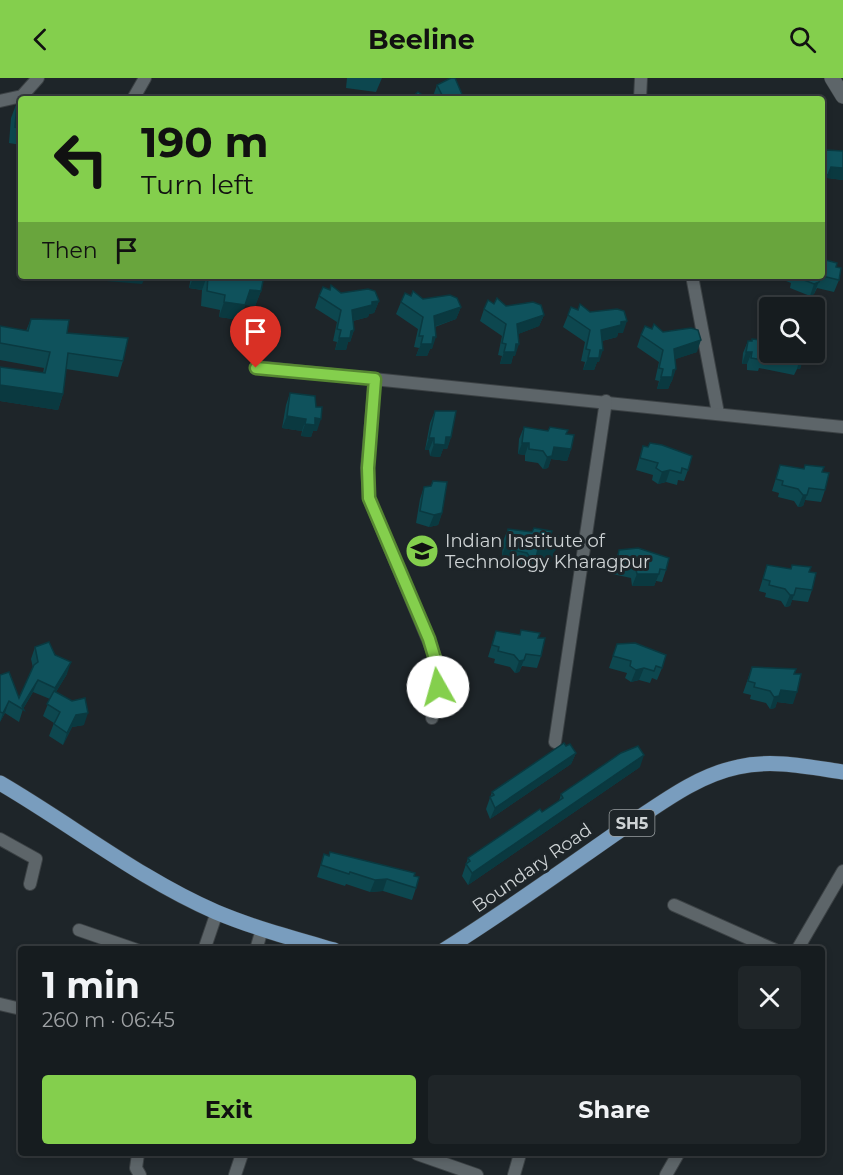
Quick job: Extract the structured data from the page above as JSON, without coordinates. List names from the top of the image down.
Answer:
{
  "streets": {
    "main road": ["SH5", "Boundary Road"]
  },
  "places": {
    "school or university": ["Indian Institute of Technology Kharagpur"]
  },
  "page": {
    "header": "Beeline",
    "turn": ["190 m", "Turn left"],
    "then": "Then",
    "heading": ["1 min", "260 m · 06:45"],
    "buttons": ["Exit", "Share"]
  }
}
